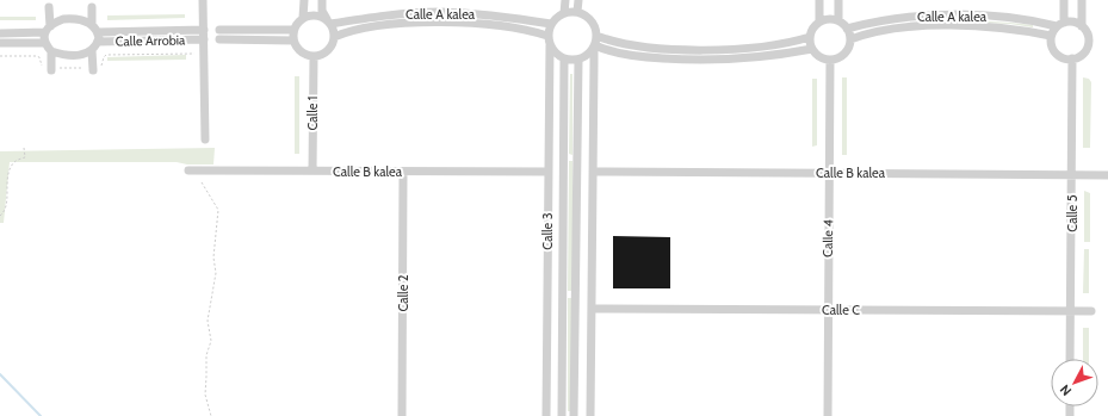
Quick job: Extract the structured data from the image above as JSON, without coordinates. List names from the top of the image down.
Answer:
{
  "streets": {
    "street": [
      "Calle A kalea",
      "Calle Arrobia",
      "Calle 1",
      "Calle B kalea",
      "Calle 5",
      "Calle 3",
      "Calle 4",
      "Calle 2",
      "Calle C"
    ]
  },
  "crossings": [
    ["Calle A kalea", "Calle 1"],
    ["Calle A kalea", "Calle 5"],
    ["Calle A kalea", "Calle 3"],
    ["Calle A kalea", "Calle 4"],
    ["Calle 1", "Calle B kalea"],
    ["Calle B kalea", "Calle 5"],
    ["Calle B kalea", "Calle 3"],
    ["Calle B kalea", "Calle 4"],
    ["Calle B kalea", "Calle 2"],
    ["Calle 5", "Calle C"],
    ["Calle 4", "Calle C"]
  ],
  "north": "bottom left"
}
